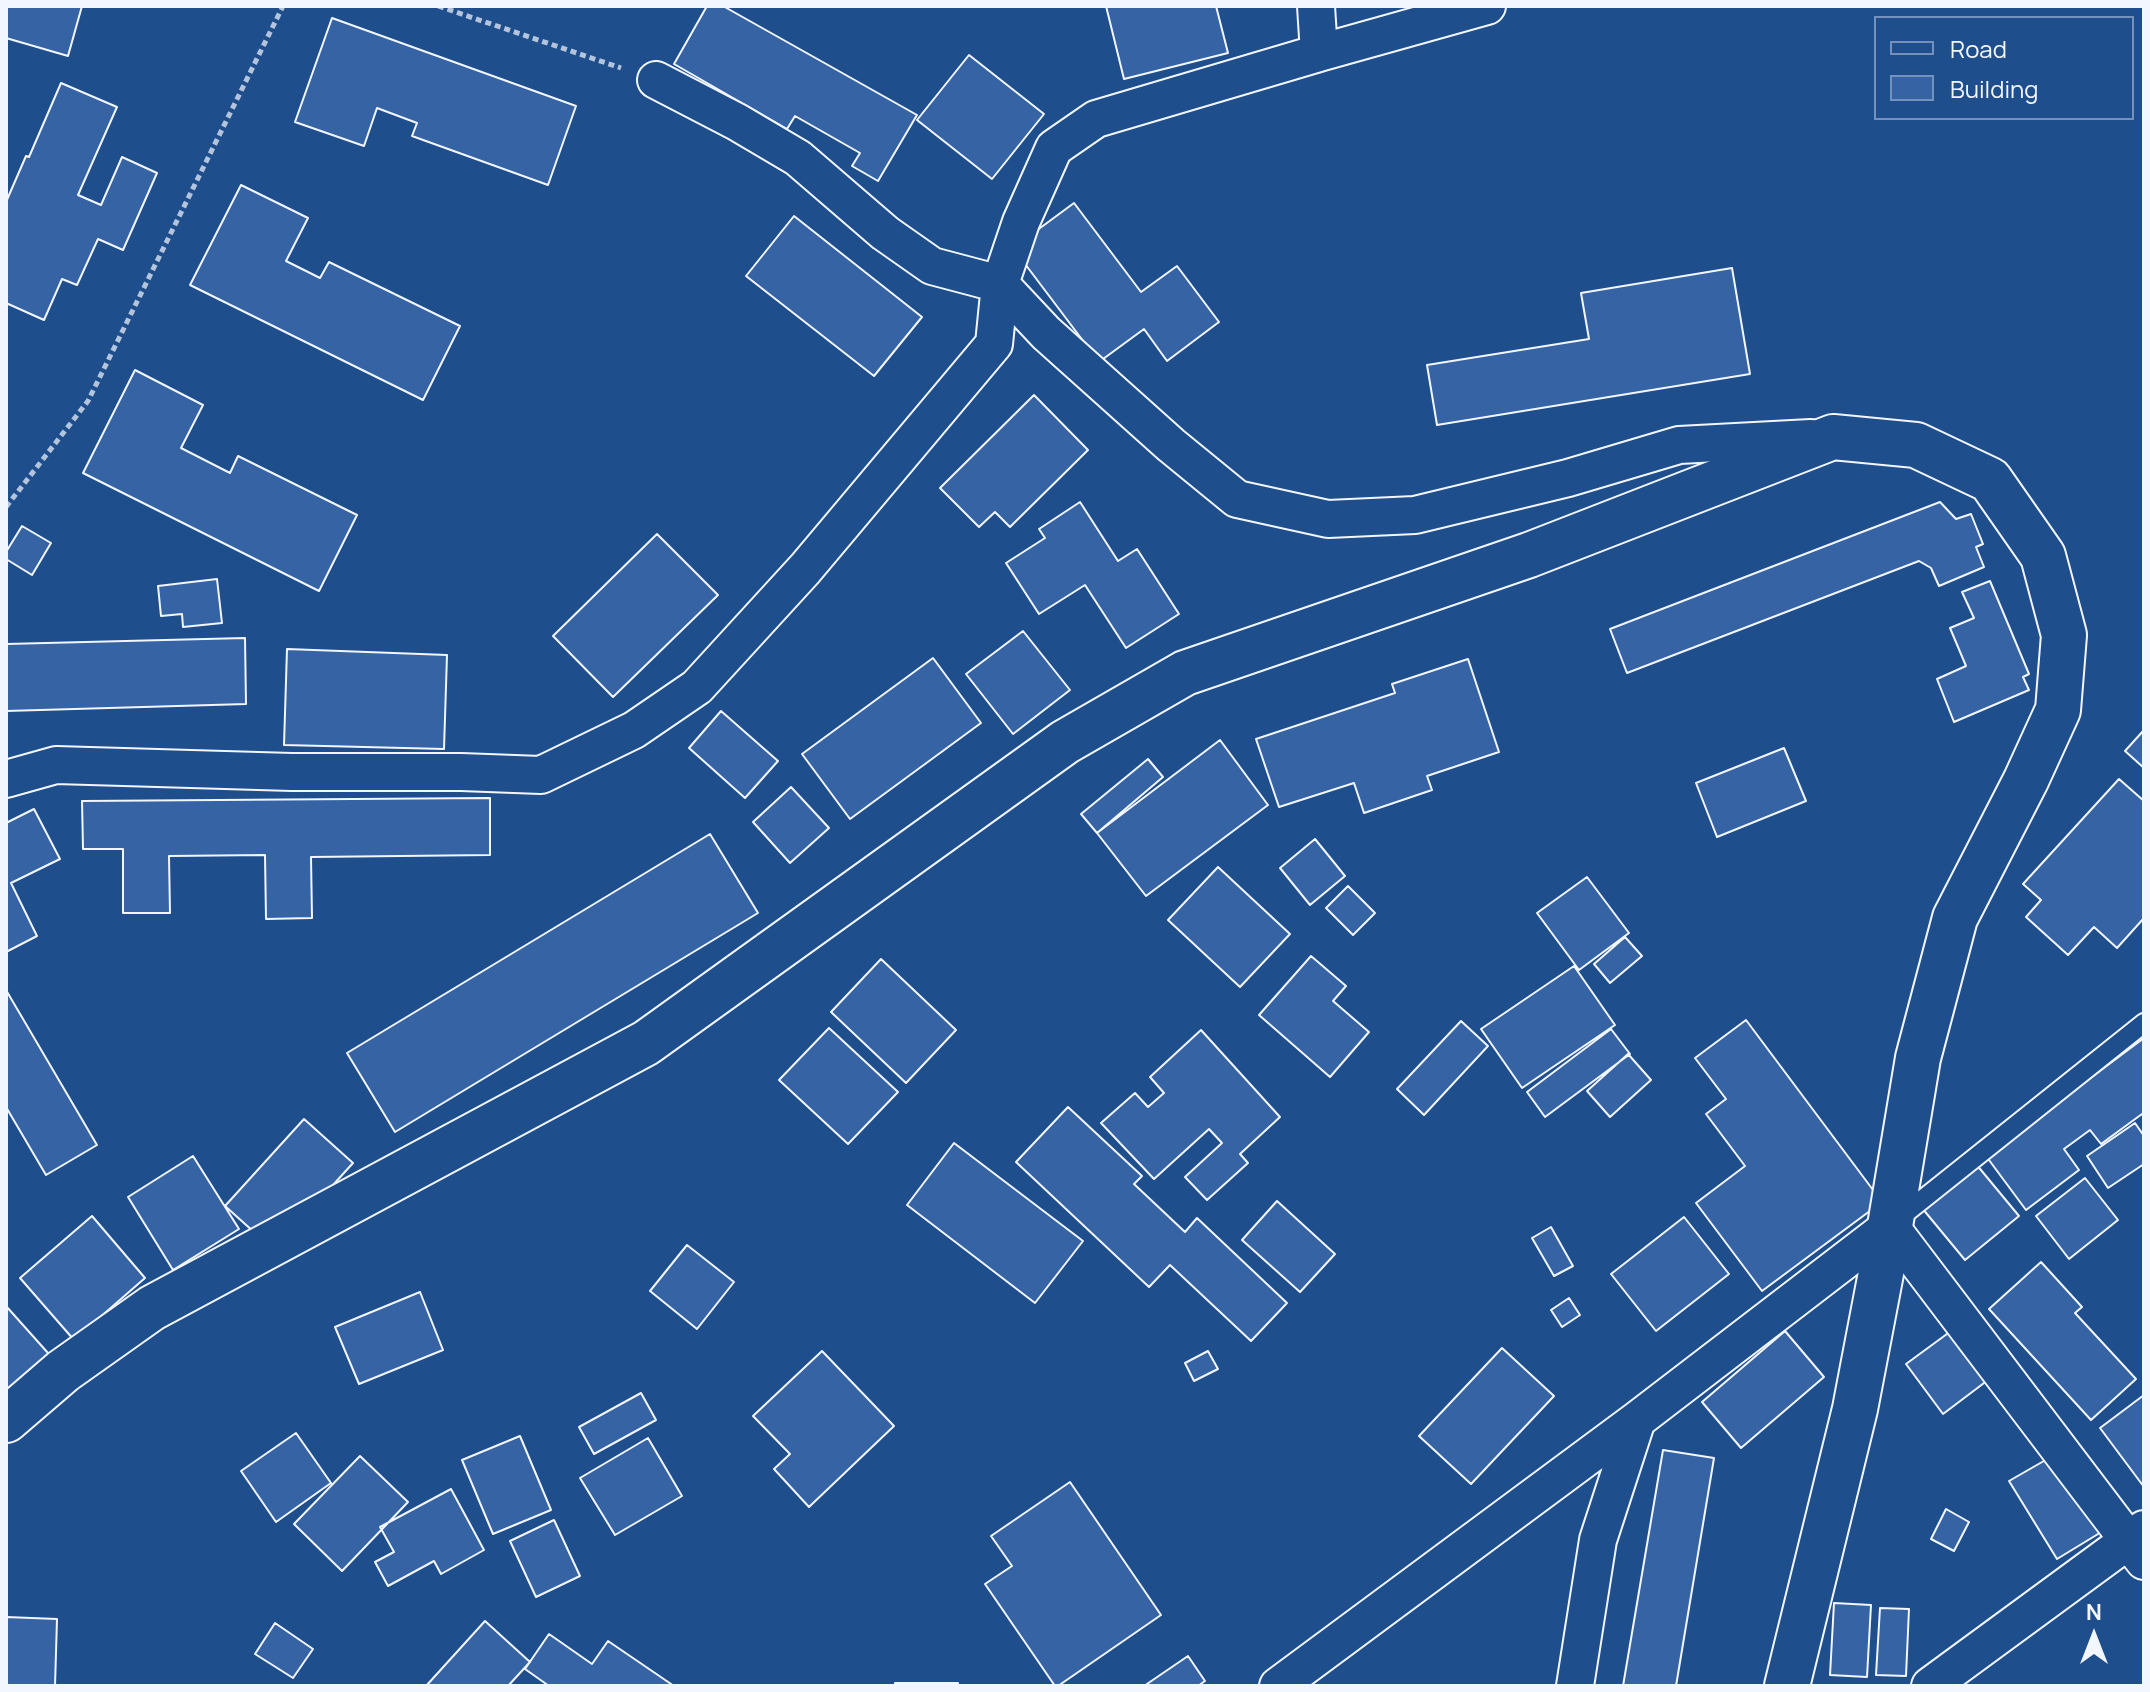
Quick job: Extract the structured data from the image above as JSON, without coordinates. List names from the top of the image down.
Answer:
{
  "legend": ["Road", "Building"],
  "north": "top"
}
